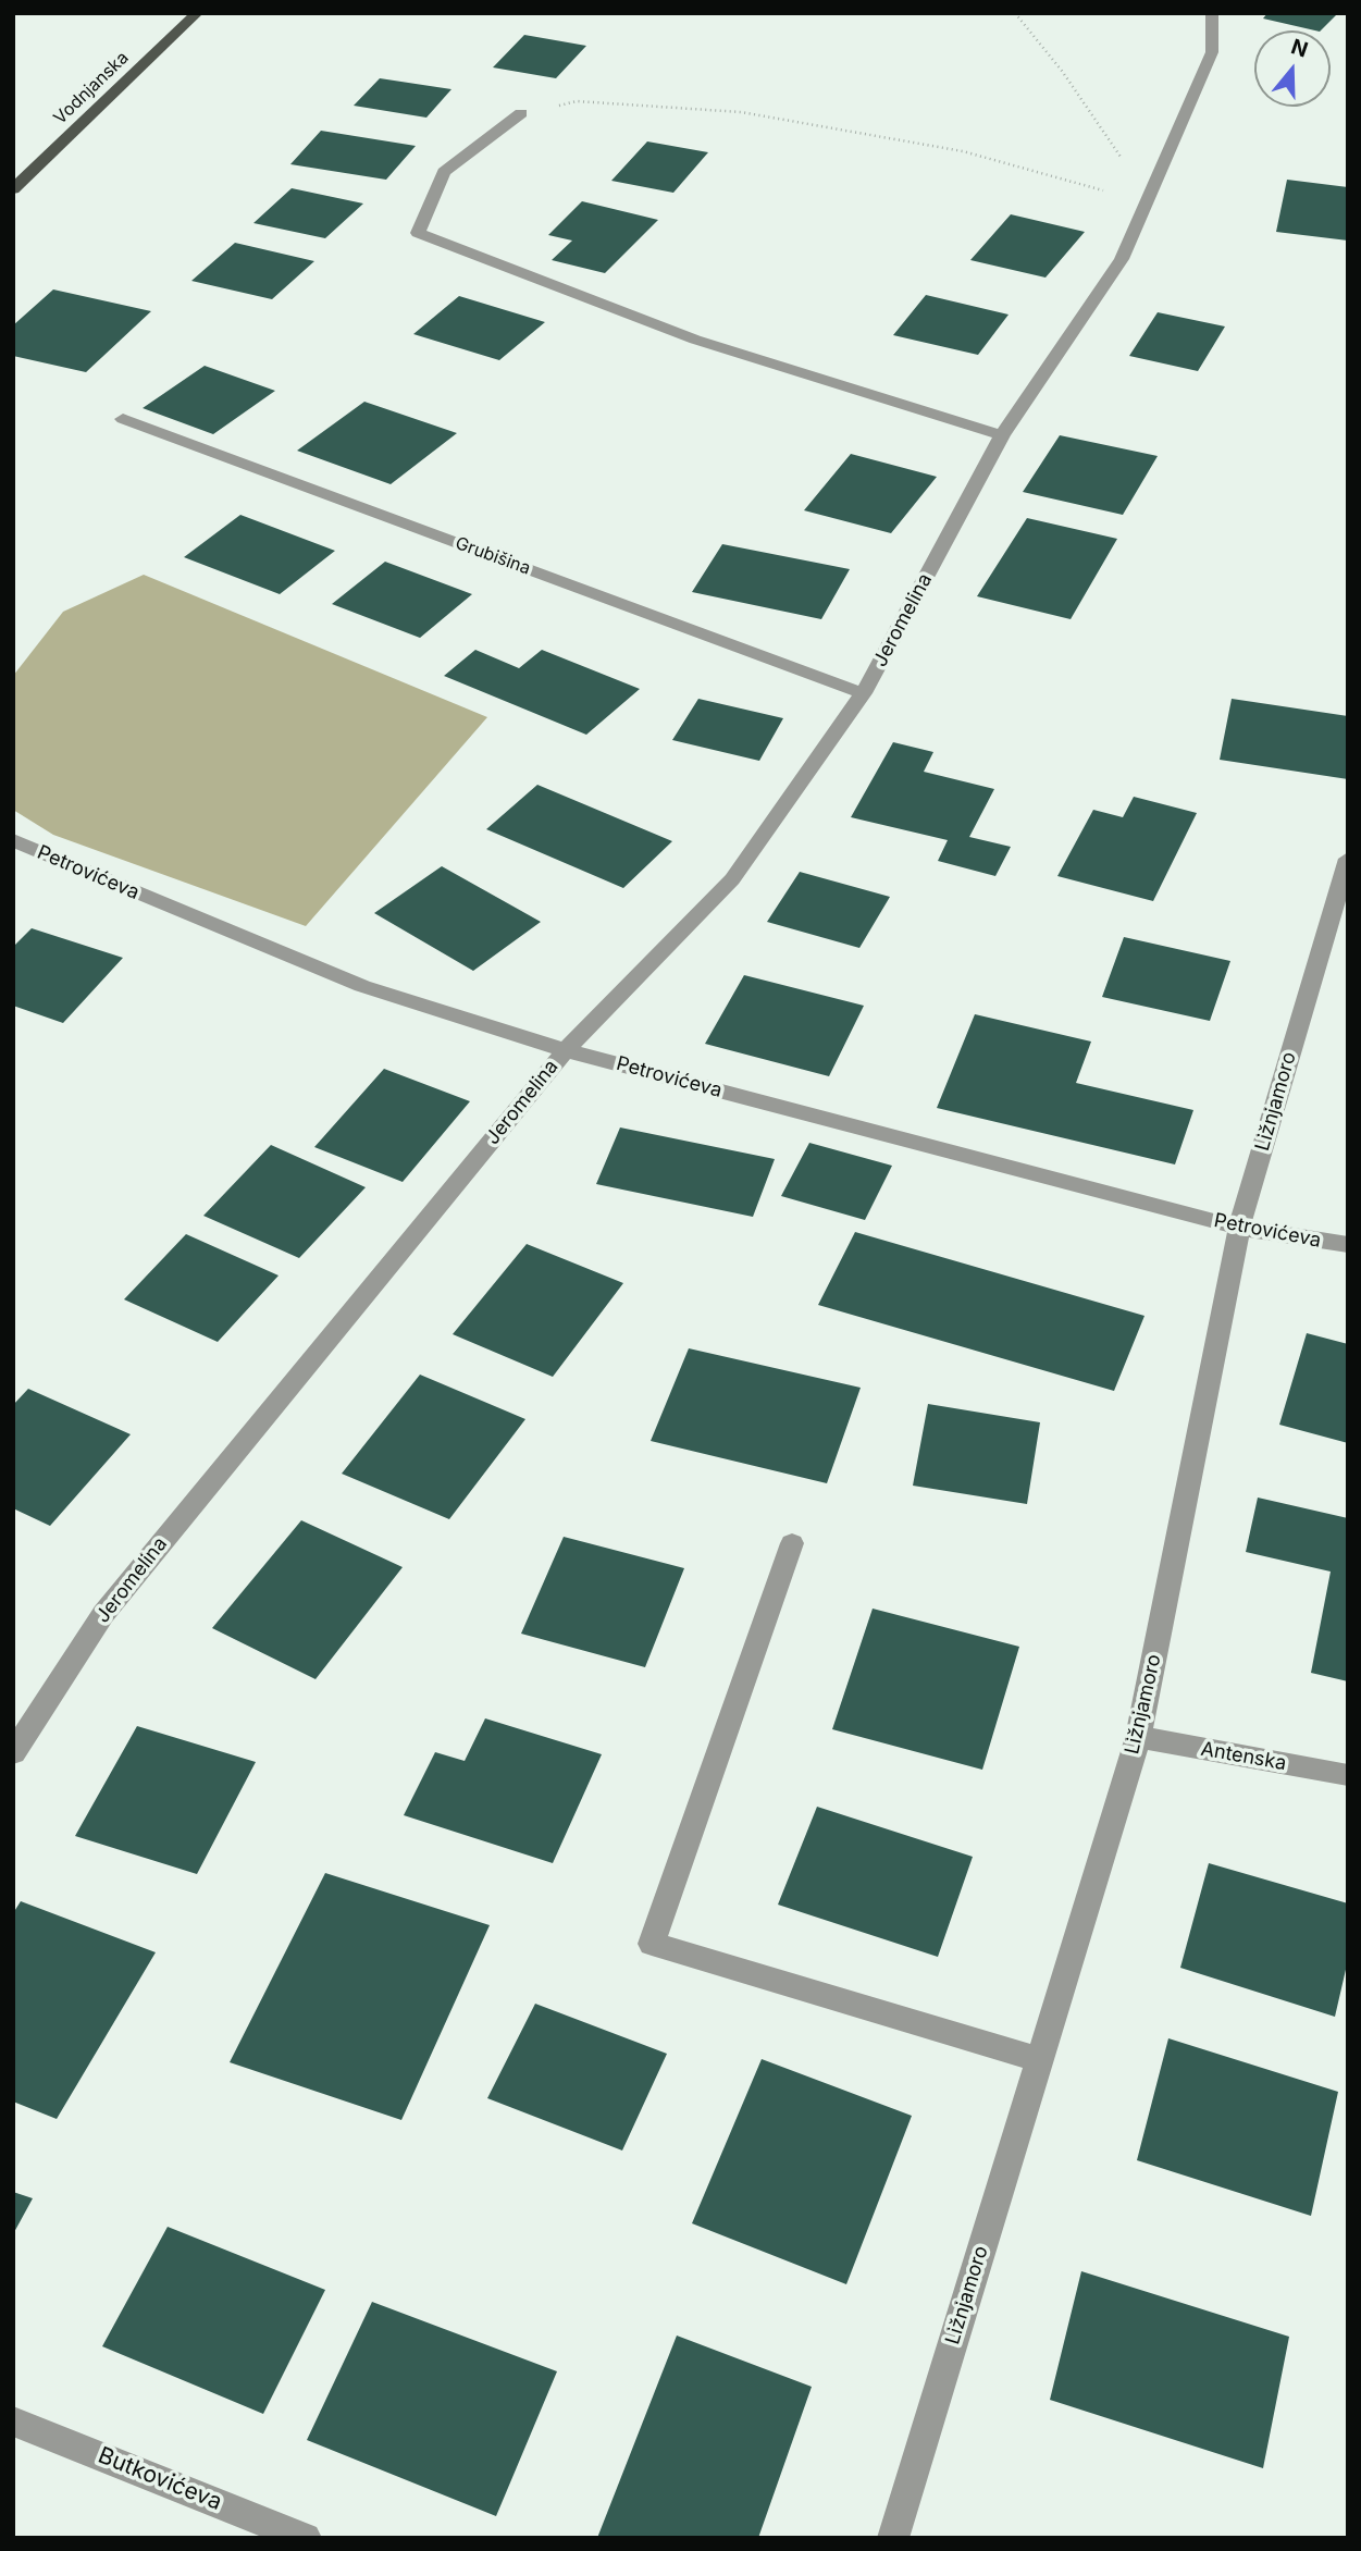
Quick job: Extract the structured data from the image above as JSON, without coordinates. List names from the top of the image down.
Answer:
{
  "streets": {
    "main road": ["Vodnjanska"],
    "street": [
      "Grubišina",
      "Jeromelina",
      "Petrovićeva",
      "Ližnjamoro",
      "Antenska",
      "Butkovićeva"
    ]
  },
  "crossings": [
    ["Grubišina", "Jeromelina"],
    ["Jeromelina", "Petrovićeva"],
    ["Petrovićeva", "Ližnjamoro"],
    ["Ližnjamoro", "Antenska"]
  ],
  "north": "top"
}
